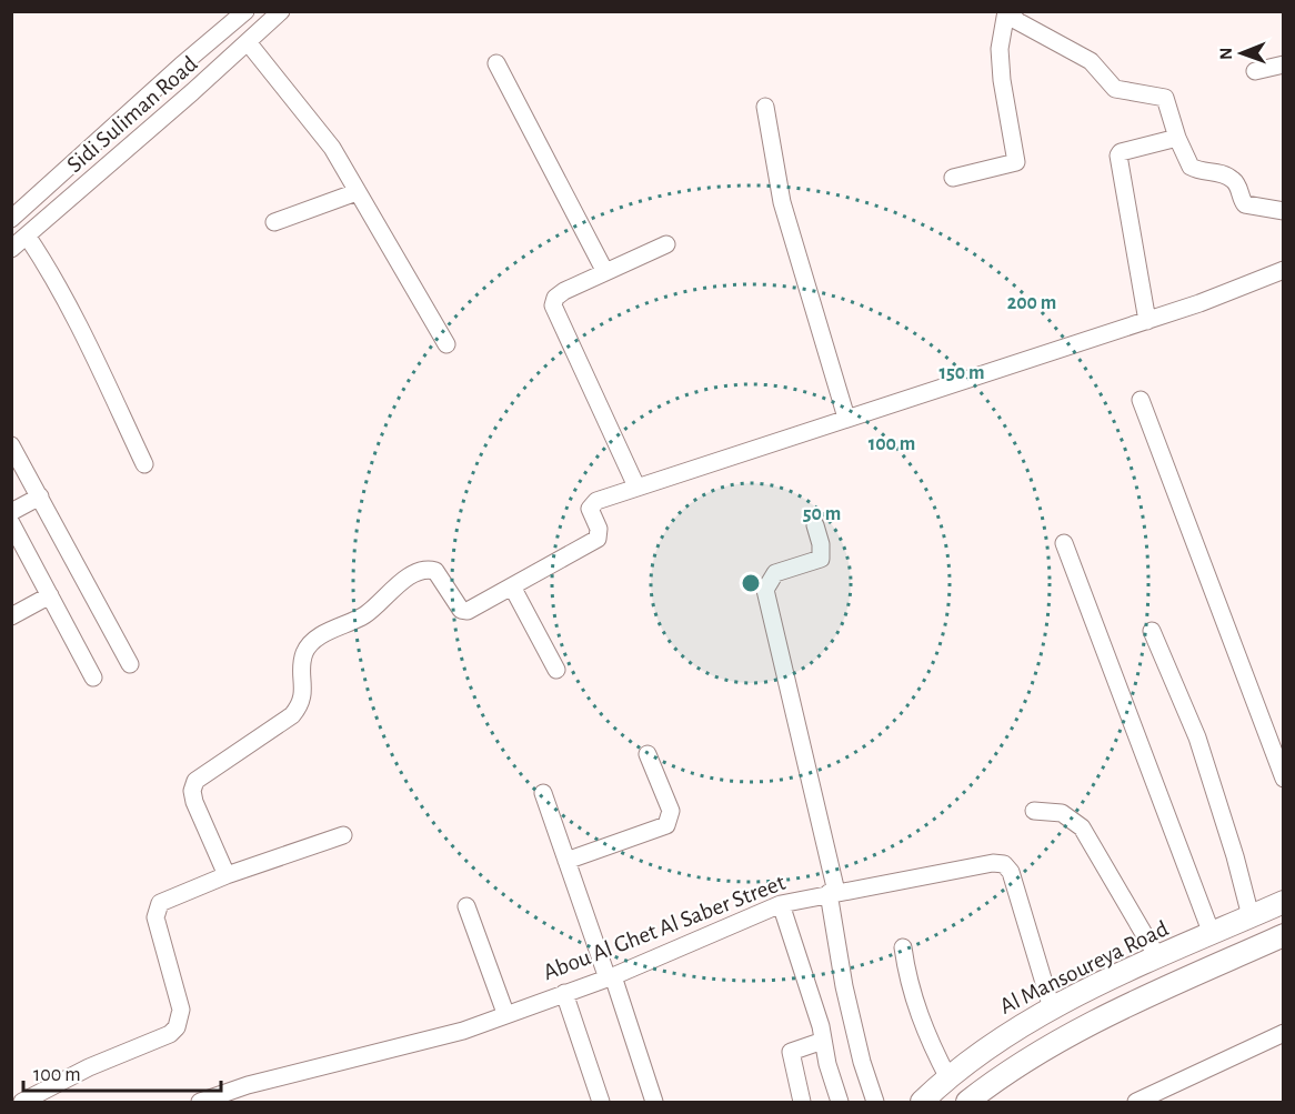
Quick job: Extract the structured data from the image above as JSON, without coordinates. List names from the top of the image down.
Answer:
{
  "streets": {
    "main road": ["Al Mansoureya Road"],
    "street": ["Sidi Suliman Road", "Abou Al Ghet Al Saber Street"]
  },
  "crossings": [
    ["Abou Al Ghet Al Saber Street", "Al Mansoureya Road"]
  ],
  "scale_bar": "100 m",
  "north": "left",
  "rings": [
    "200 m",
    "150 m",
    "100 m",
    "50 m"
  ]
}
